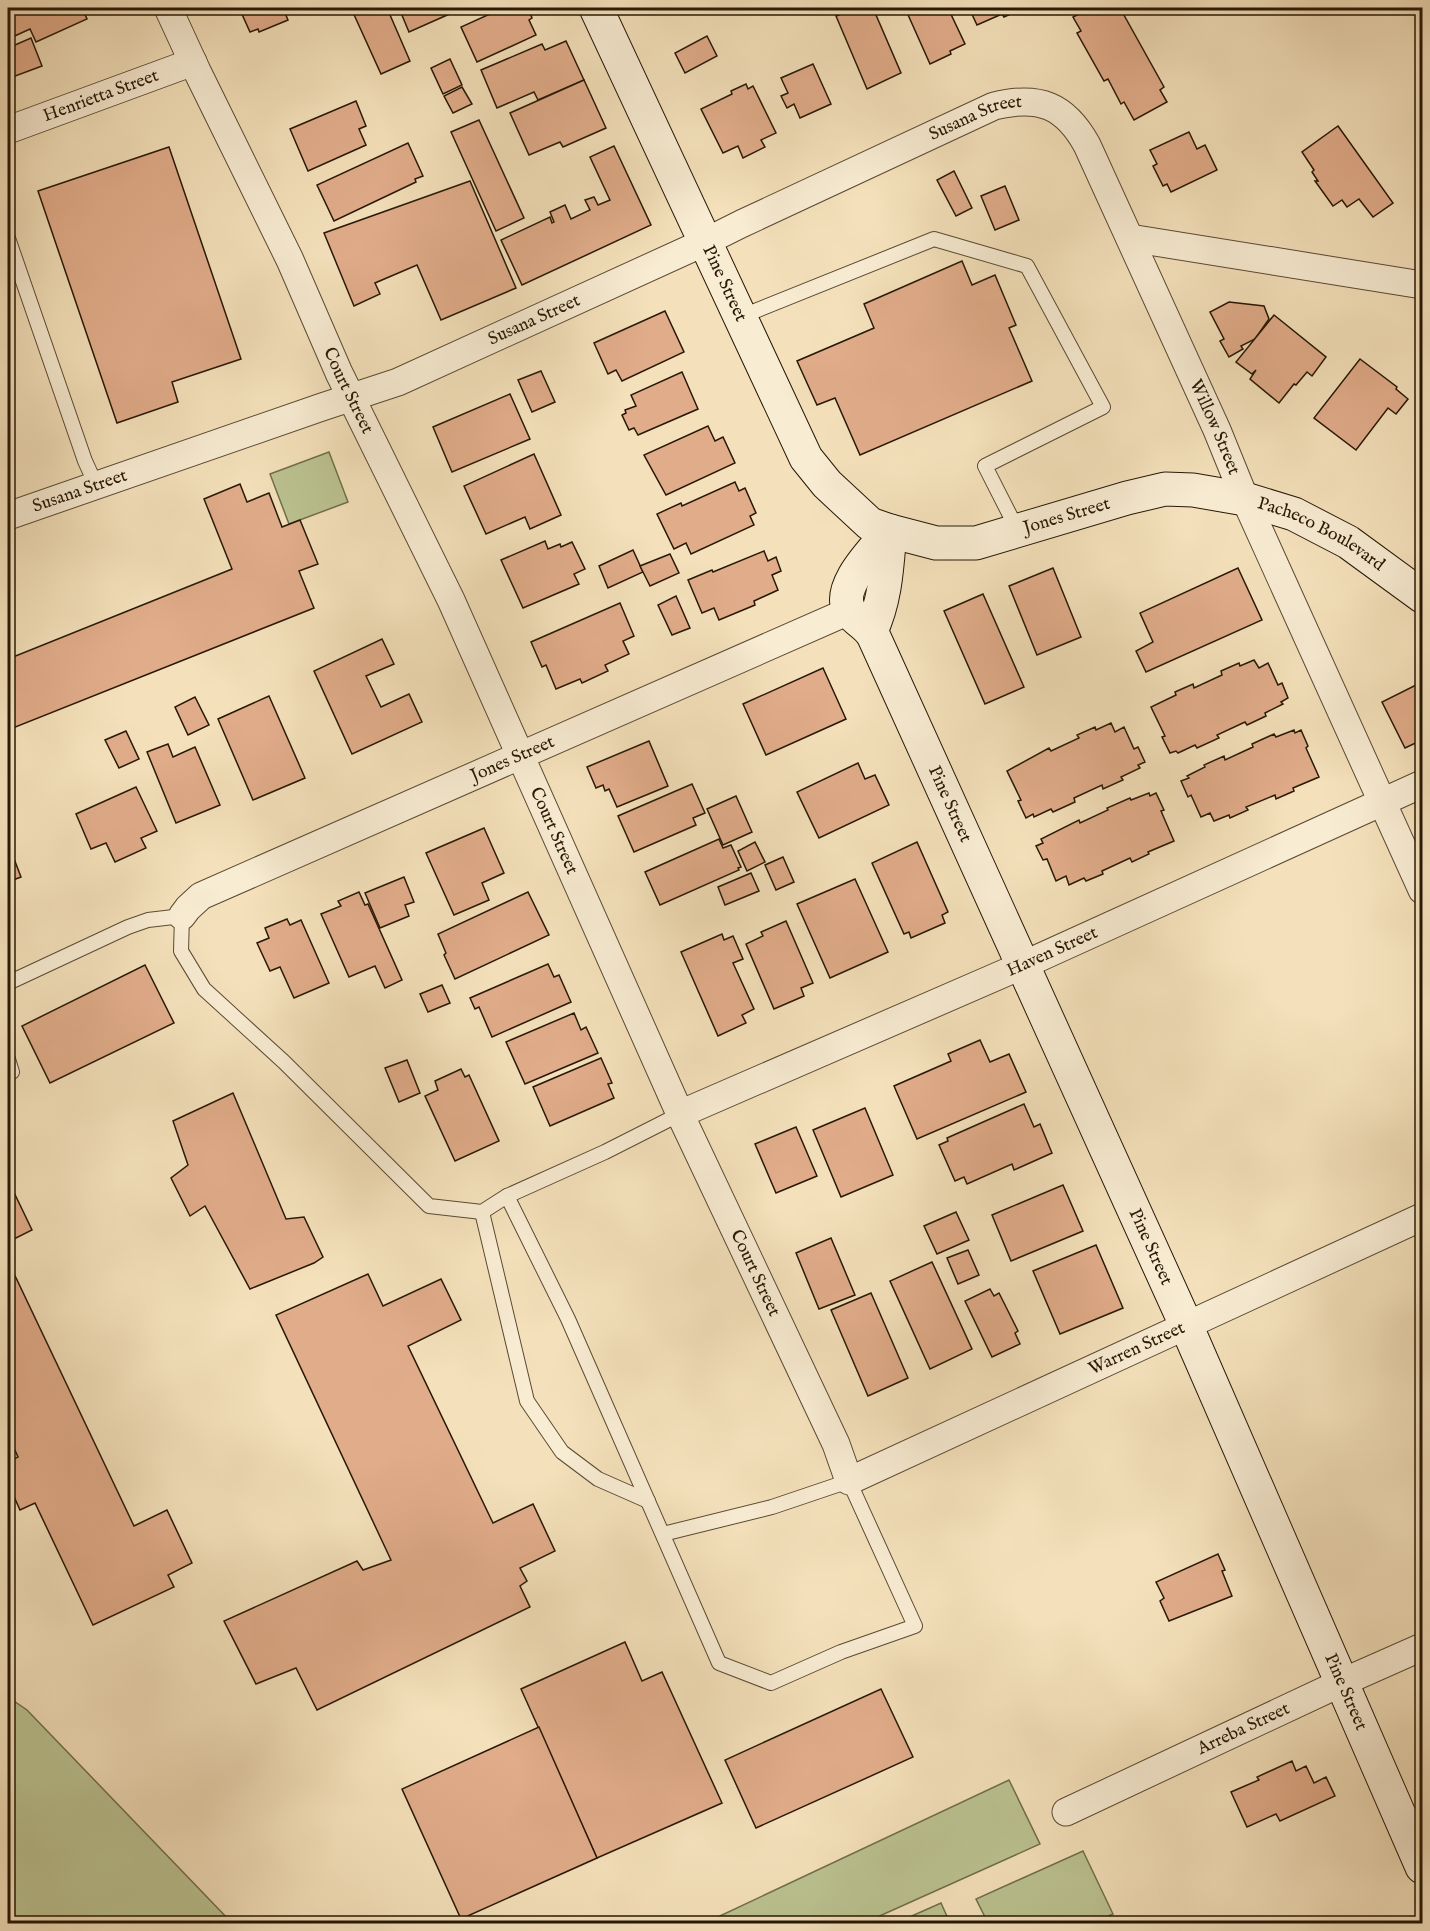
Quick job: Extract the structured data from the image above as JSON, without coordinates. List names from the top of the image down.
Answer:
{
  "streets": {
    "street": [
      "Henrietta Street",
      "Susana Street",
      "Pine Street",
      "Court Street",
      "Willow Street",
      "Jones Street",
      "Pacheco Boulevard",
      "Haven Street",
      "Warren Street",
      "Arreba Street"
    ]
  },
  "crossings": [
    ["Henrietta Street", "Court Street"],
    ["Susana Street", "Pine Street"],
    ["Susana Street", "Court Street"],
    ["Susana Street", "Willow Street"],
    ["Pine Street", "Jones Street"],
    ["Pine Street", "Haven Street"],
    ["Pine Street", "Warren Street"],
    ["Pine Street", "Arreba Street"],
    ["Court Street", "Jones Street"],
    ["Court Street", "Haven Street"],
    ["Court Street", "Warren Street"],
    ["Willow Street", "Jones Street"],
    ["Willow Street", "Pacheco Boulevard"],
    ["Willow Street", "Haven Street"],
    ["Jones Street", "Pacheco Boulevard"]
  ]
}
